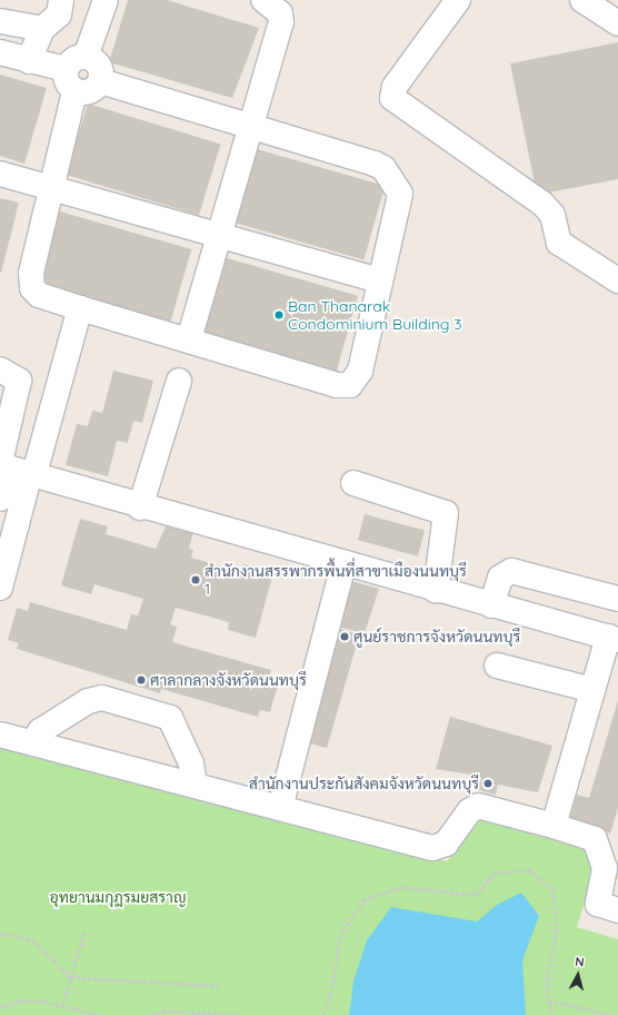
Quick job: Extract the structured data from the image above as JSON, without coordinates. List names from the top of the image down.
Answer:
{
  "parks": ["อุทยานมกุฎรมยสราญ"],
  "places": [
    "Ban Thanarak Condominium Building 3",
    "สำนักงานสรรพากรพื้นที่สาขาเมืองนนทบุรี 1",
    "ศูนย์ราชการจังหวัดนนทบุรี",
    "ศาลากลางจังหวัดนนทบุรี",
    "สำนักงานประกันสังคมจังหวัดนนทบุรี"
  ],
  "north": "top"
}
